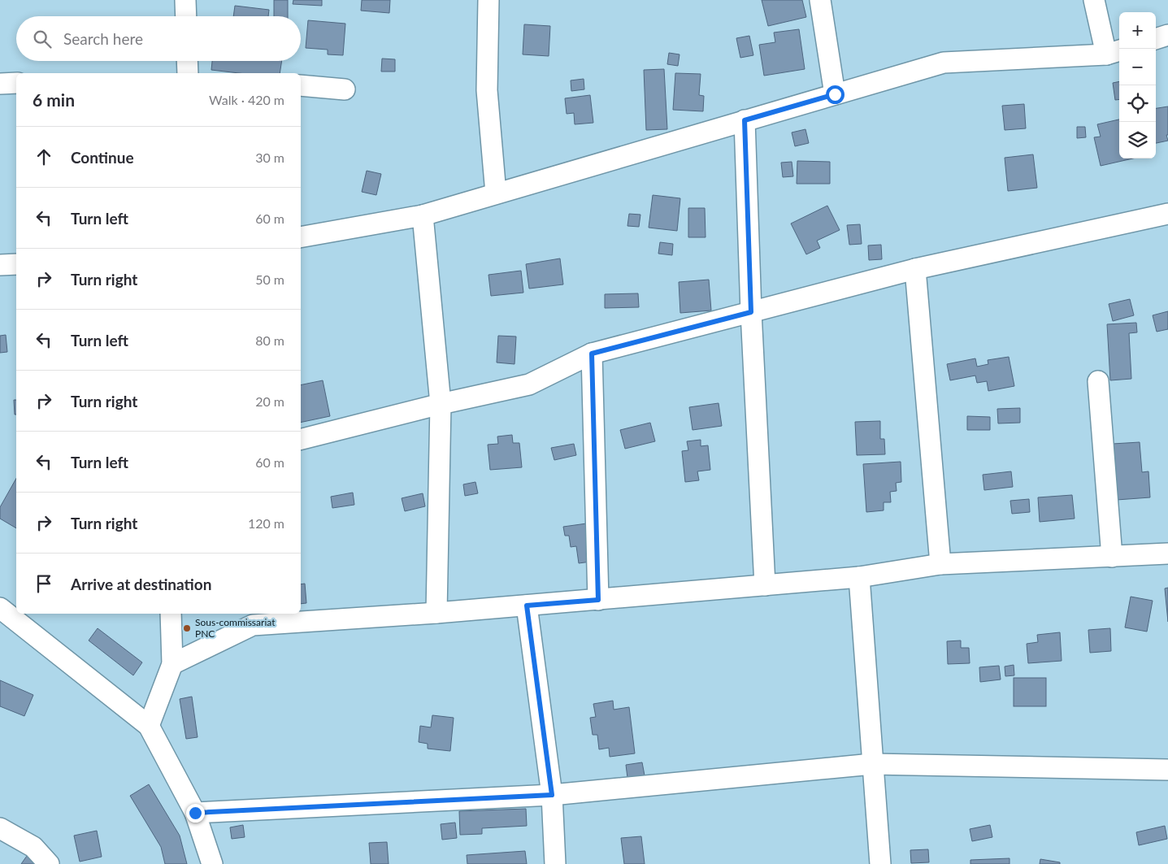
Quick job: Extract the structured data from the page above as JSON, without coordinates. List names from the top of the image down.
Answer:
{
  "places": ["Sous-commissariat PNC"],
  "page": {
    "map_buttons": ["+", "−"],
    "search": "Search here",
    "heading": ["6 min", "Walk · 420 m"],
    "list": [
      ["Continue", "30 m"],
      ["Turn left", "60 m"],
      ["Turn right", "50 m"],
      ["Turn left", "80 m"],
      ["Turn right", "20 m"],
      ["Turn left", "60 m"],
      ["Turn right", "120 m"],
      "Arrive at destination"
    ]
  }
}
